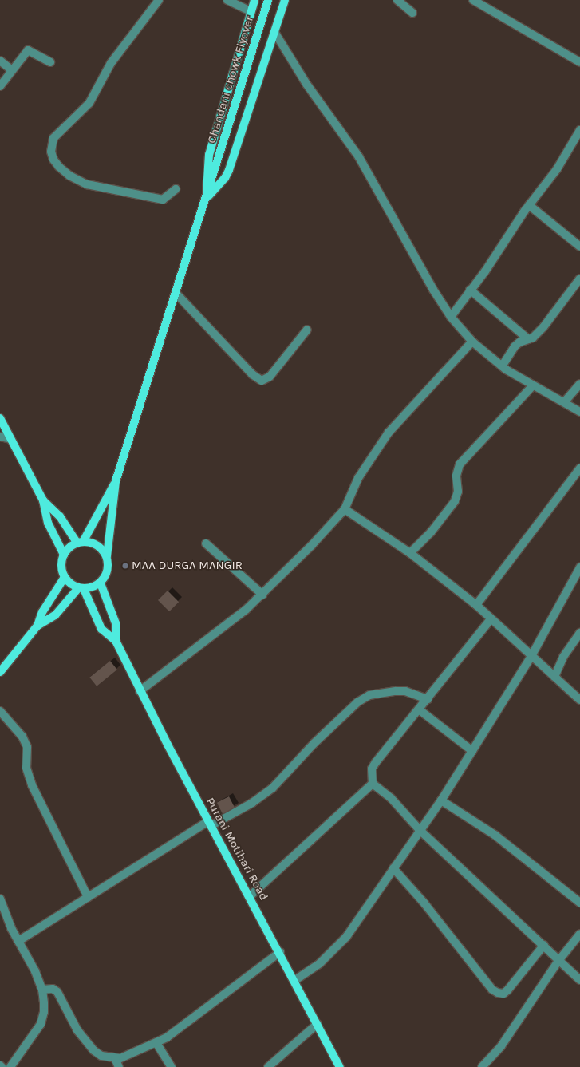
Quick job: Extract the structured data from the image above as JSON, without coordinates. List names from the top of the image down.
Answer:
{
  "streets": {
    "main road": ["Chandani chowk Flyover", "Purani Motihari Road"]
  },
  "places": ["MAA DURGA MANGIR"]
}
